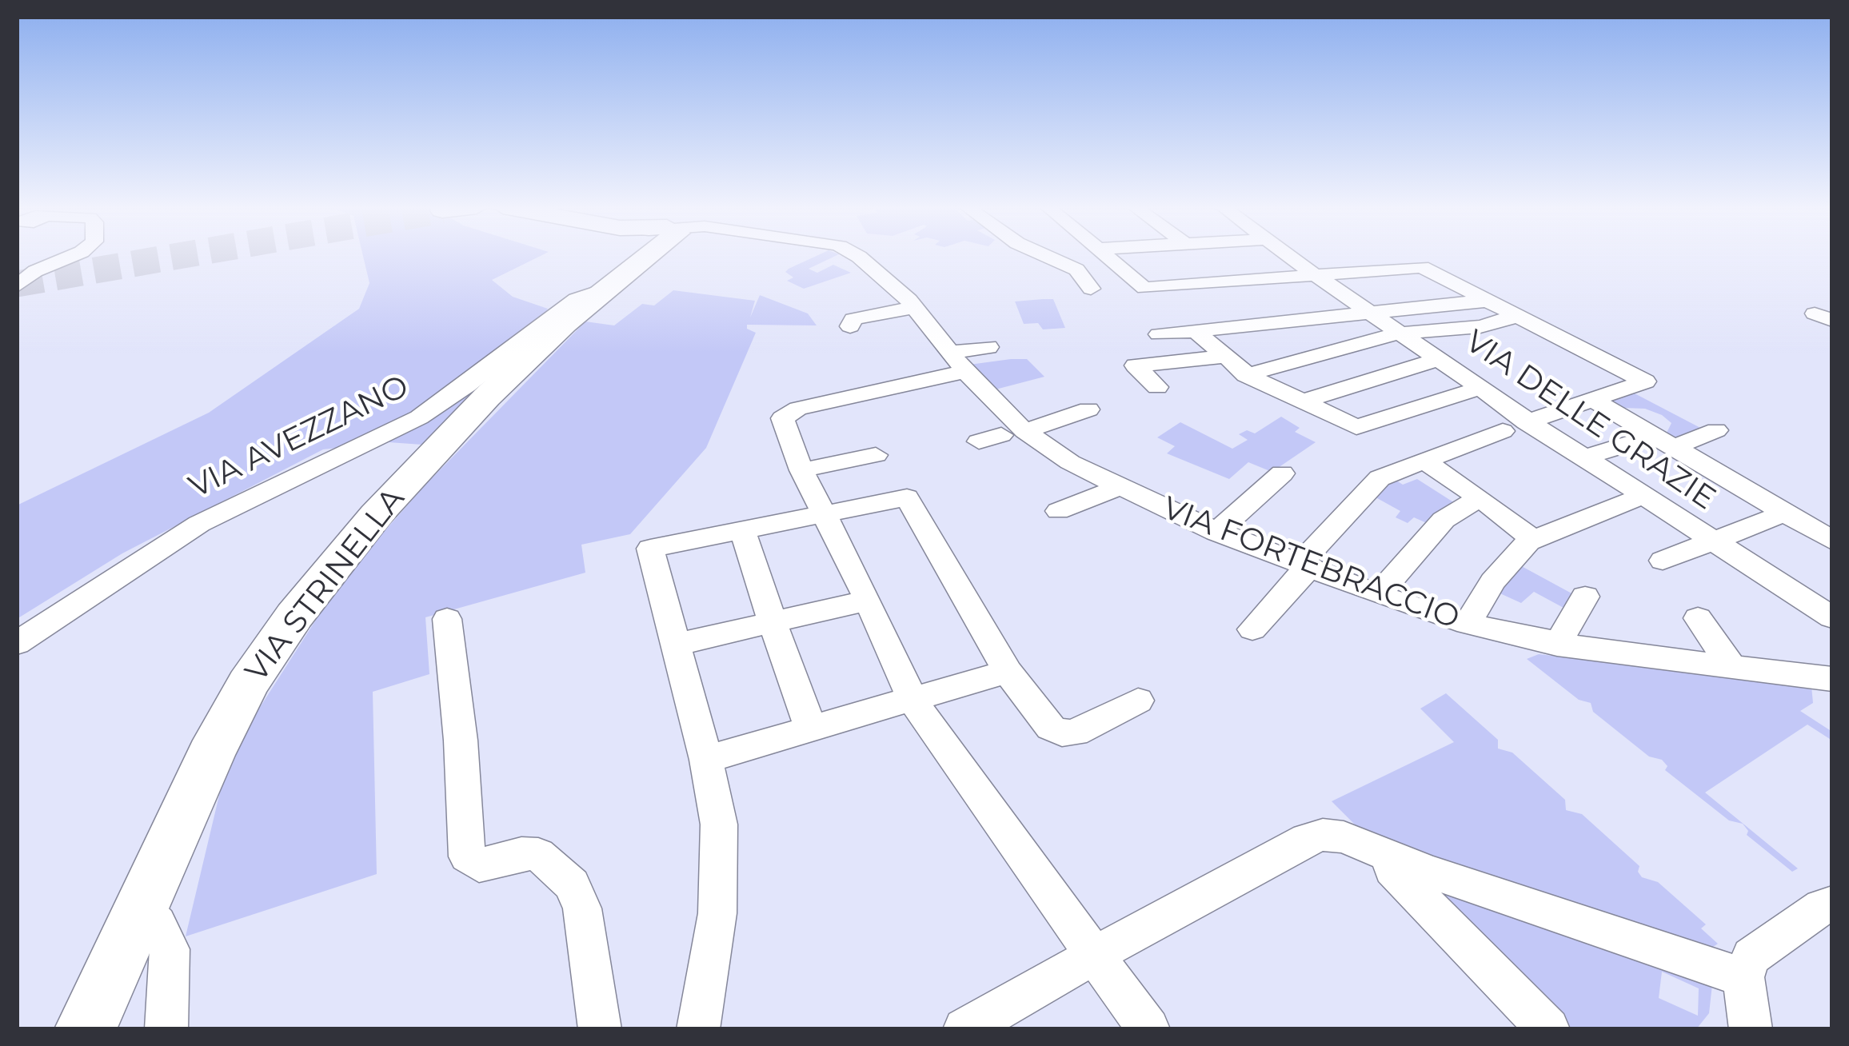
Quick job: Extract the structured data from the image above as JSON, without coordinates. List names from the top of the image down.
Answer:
{
  "streets": {
    "main road": ["VIA STRINELLA"],
    "street": ["VIA DELLE GRAZIE", "VIA AVEZZANO", "VIA FORTEBRACCIO"]
  },
  "crossings": [
    ["VIA AVEZZANO", "VIA STRINELLA"]
  ]
}
